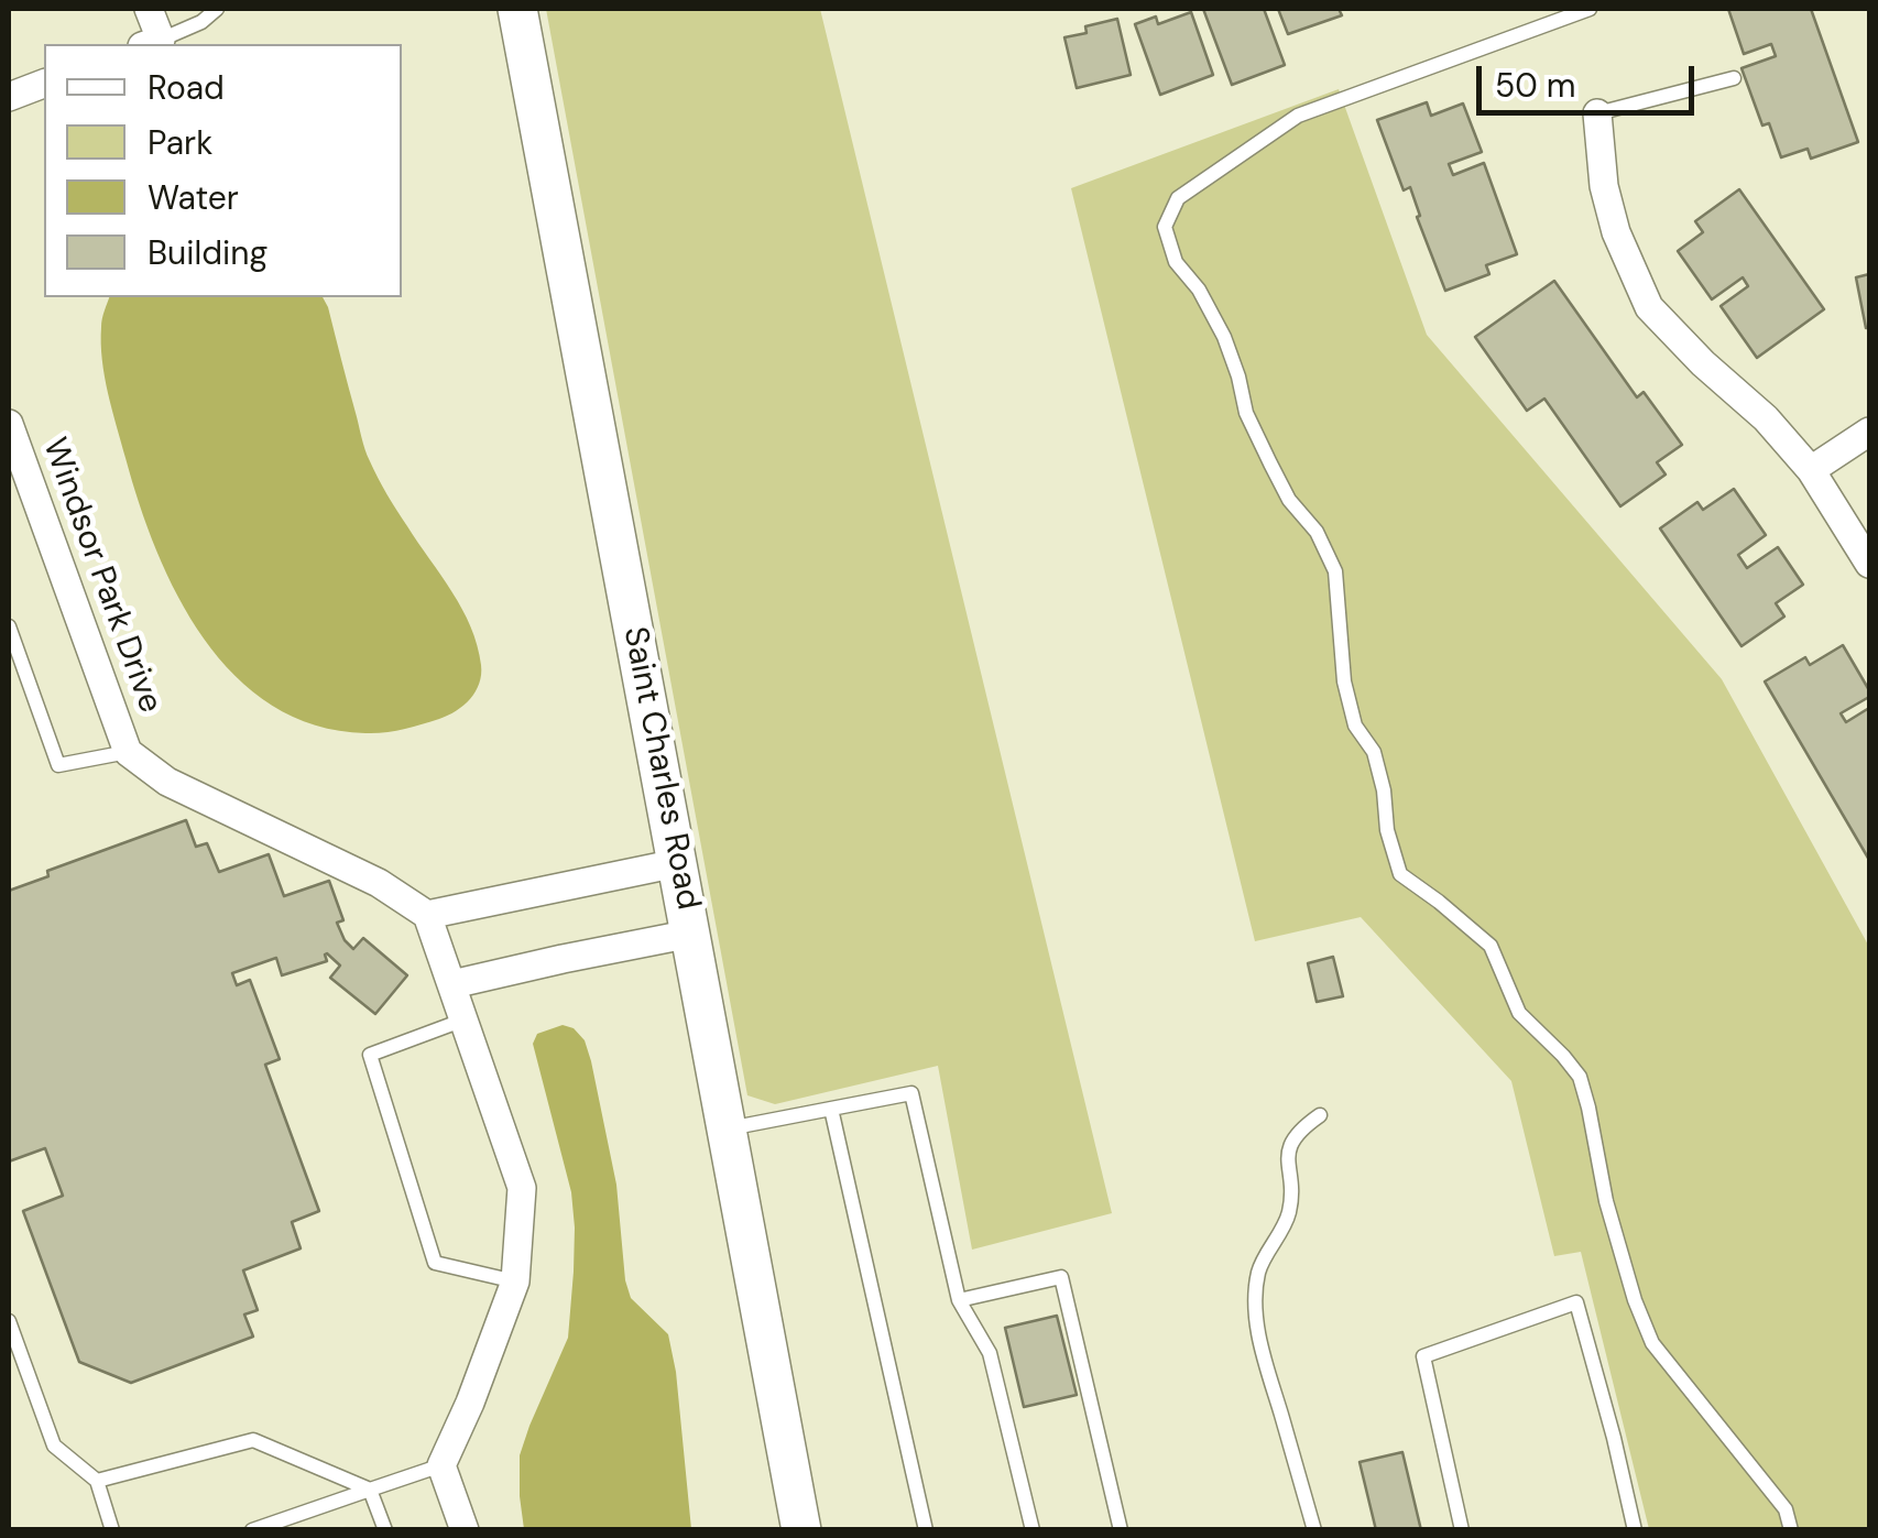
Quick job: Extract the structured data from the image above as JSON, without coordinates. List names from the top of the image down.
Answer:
{
  "streets": {
    "street": ["Windsor Park Drive", "Saint Charles Road"]
  },
  "legend": [
    "Road",
    "Park",
    "Water",
    "Building"
  ],
  "scale_bar": "50 m"
}
